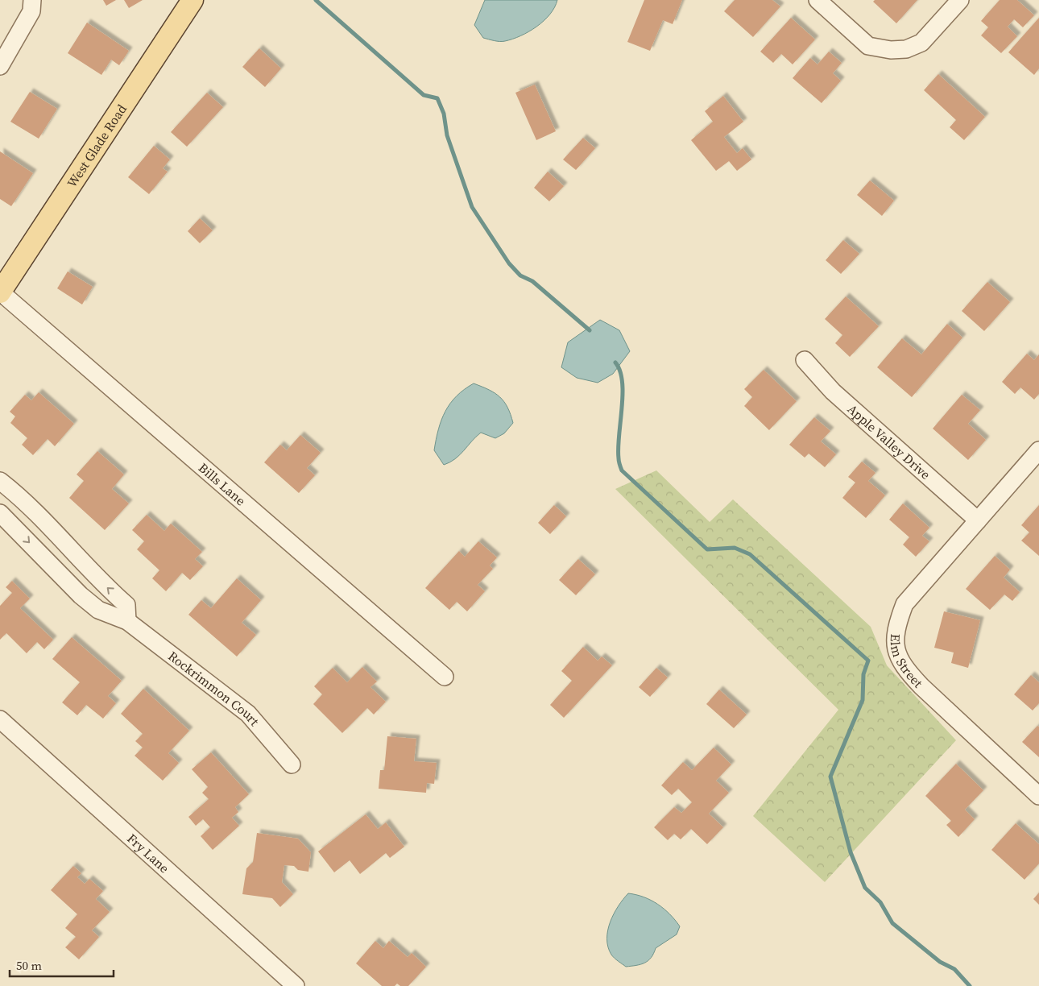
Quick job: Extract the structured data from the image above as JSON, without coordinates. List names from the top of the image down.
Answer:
{
  "streets": {
    "main road": ["West Glade Road"],
    "street": [
      "Apple Valley Drive",
      "Bills Lane",
      "Elm Street",
      "Rockrimmon Court",
      "Fry Lane"
    ]
  },
  "crossings": [
    ["West Glade Road", "Bills Lane"],
    ["Apple Valley Drive", "Elm Street"]
  ],
  "scale_bar": "50 m"
}
